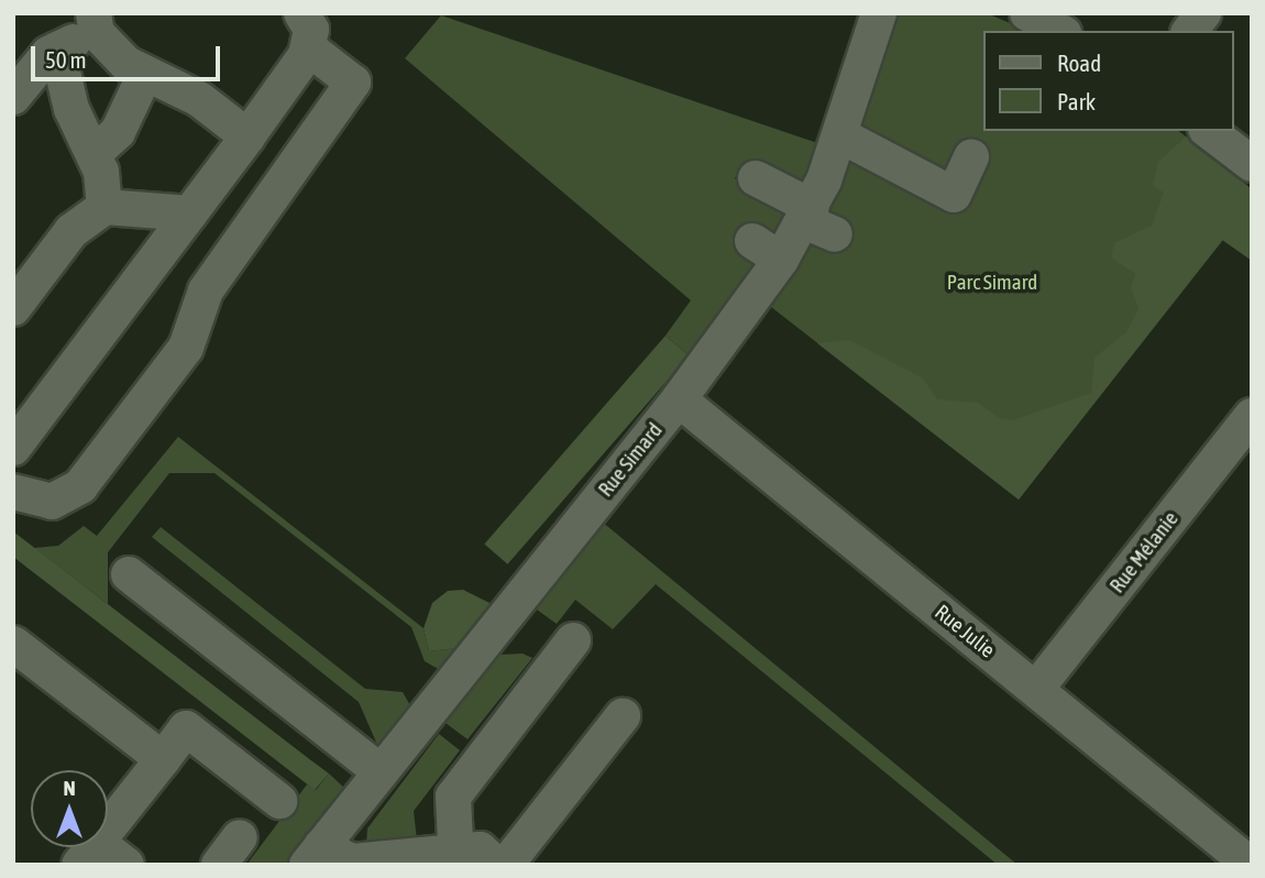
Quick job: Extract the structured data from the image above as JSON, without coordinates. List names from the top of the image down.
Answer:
{
  "streets": {
    "street": ["Rue Simard", "Rue Mélanie", "Rue Julie"]
  },
  "crossings": [
    ["Rue Simard", "Rue Julie"],
    ["Rue Mélanie", "Rue Julie"]
  ],
  "parks": ["Parc Simard"],
  "legend": ["Road", "Park"],
  "scale_bar": "50 m",
  "north": "top"
}
